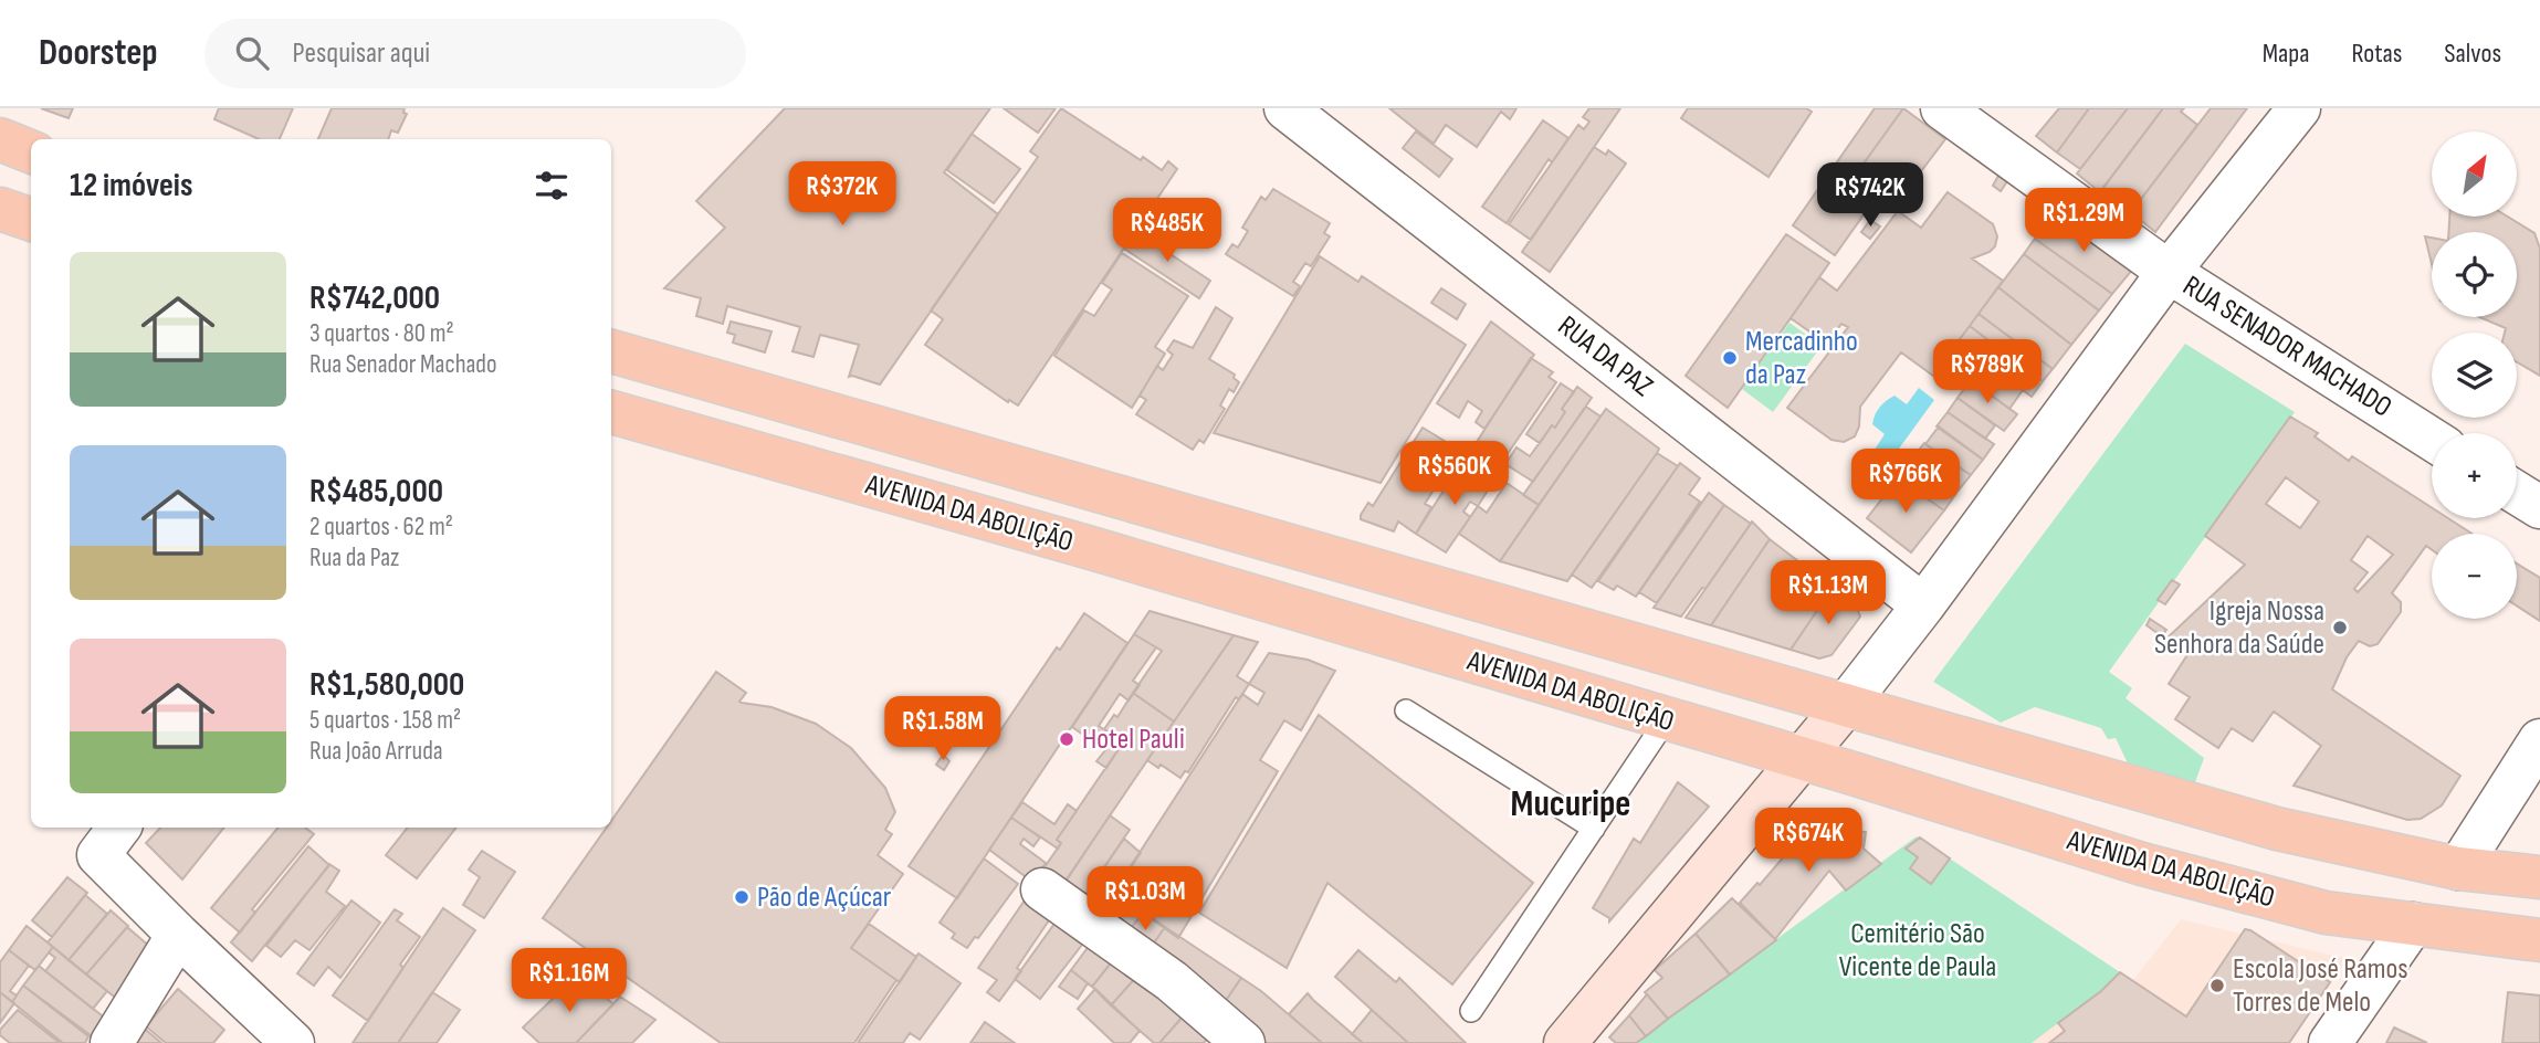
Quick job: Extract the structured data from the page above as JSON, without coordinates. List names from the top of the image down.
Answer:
{
  "streets": {
    "main road": ["AVENIDA DA ABOLIÇÃO"],
    "street": ["RUA SENADOR MACHADO", "RUA DA PAZ"]
  },
  "districts": ["Mucuripe"],
  "parks": ["Cemitério São Vicente de Paula"],
  "places": [
    "Mercadinho da Paz",
    "Igreja Nossa Senhora da Saúde",
    "Hotel Pauli",
    "Pão de Açúcar",
    "Escola José Ramos Torres de Melo"
  ],
  "north": "top right",
  "page": {
    "header": "Doorstep",
    "search": "Pesquisar aqui",
    "nav": ["Mapa", "Rotas", "Salvos"],
    "map_buttons": ["+", "−"],
    "heading": "12 imóveis",
    "price": [
      "R$372K",
      "R$742K",
      "R$1.29M",
      "R$485K",
      "R$789K",
      "R$560K",
      "R$766K",
      "R$1.13M",
      "R$1.58M",
      "R$674K",
      "R$1.03M",
      "R$1.16M"
    ],
    "list": [
      {
        "name": "R$742,000",
        "note": "3 quartos · 80 m² · Rua Senador Machado"
      },
      {
        "name": "R$485,000",
        "note": "2 quartos · 62 m² · Rua da Paz"
      },
      {
        "name": "R$1,580,000",
        "note": "5 quartos · 158 m² · Rua João Arruda"
      }
    ]
  }
}
